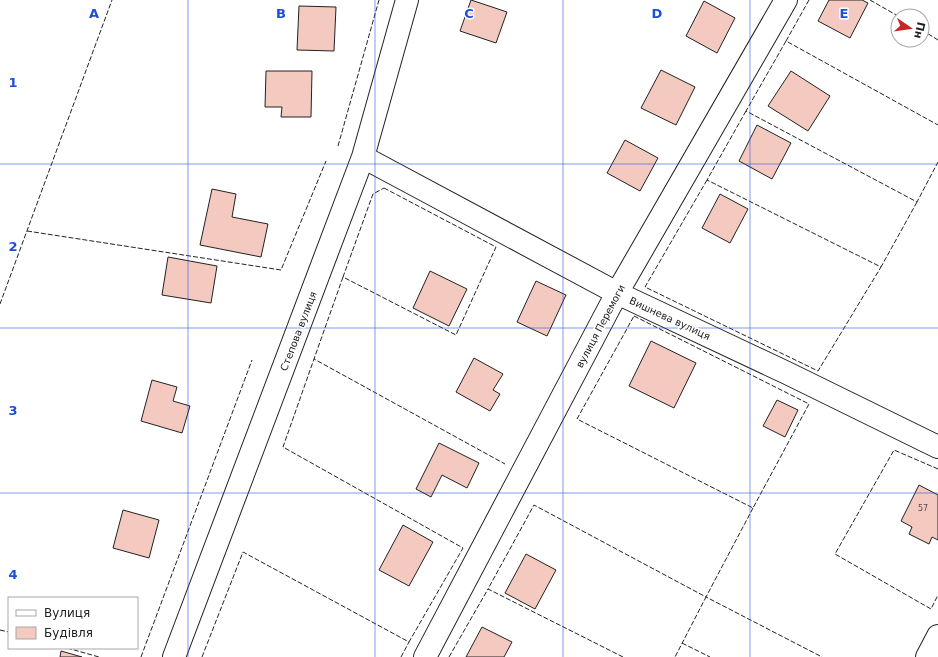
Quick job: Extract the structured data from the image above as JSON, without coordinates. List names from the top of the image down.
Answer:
{
  "streets": {
    "street": ["Вишнева вулиця", "вулиця Перемоги", "Степова вулиця"]
  },
  "crossings": [
    ["Вишнева вулиця", "вулиця Перемоги"],
    ["Вишнева вулиця", "Степова вулиця"]
  ],
  "house_numbers": ["57"],
  "legend": ["Вулиця", "Будівля"],
  "north": "right",
  "grid": {
    "columns": [
      "A",
      "B",
      "C",
      "D",
      "E"
    ],
    "rows": [
      "1",
      "2",
      "3",
      "4"
    ]
  }
}
